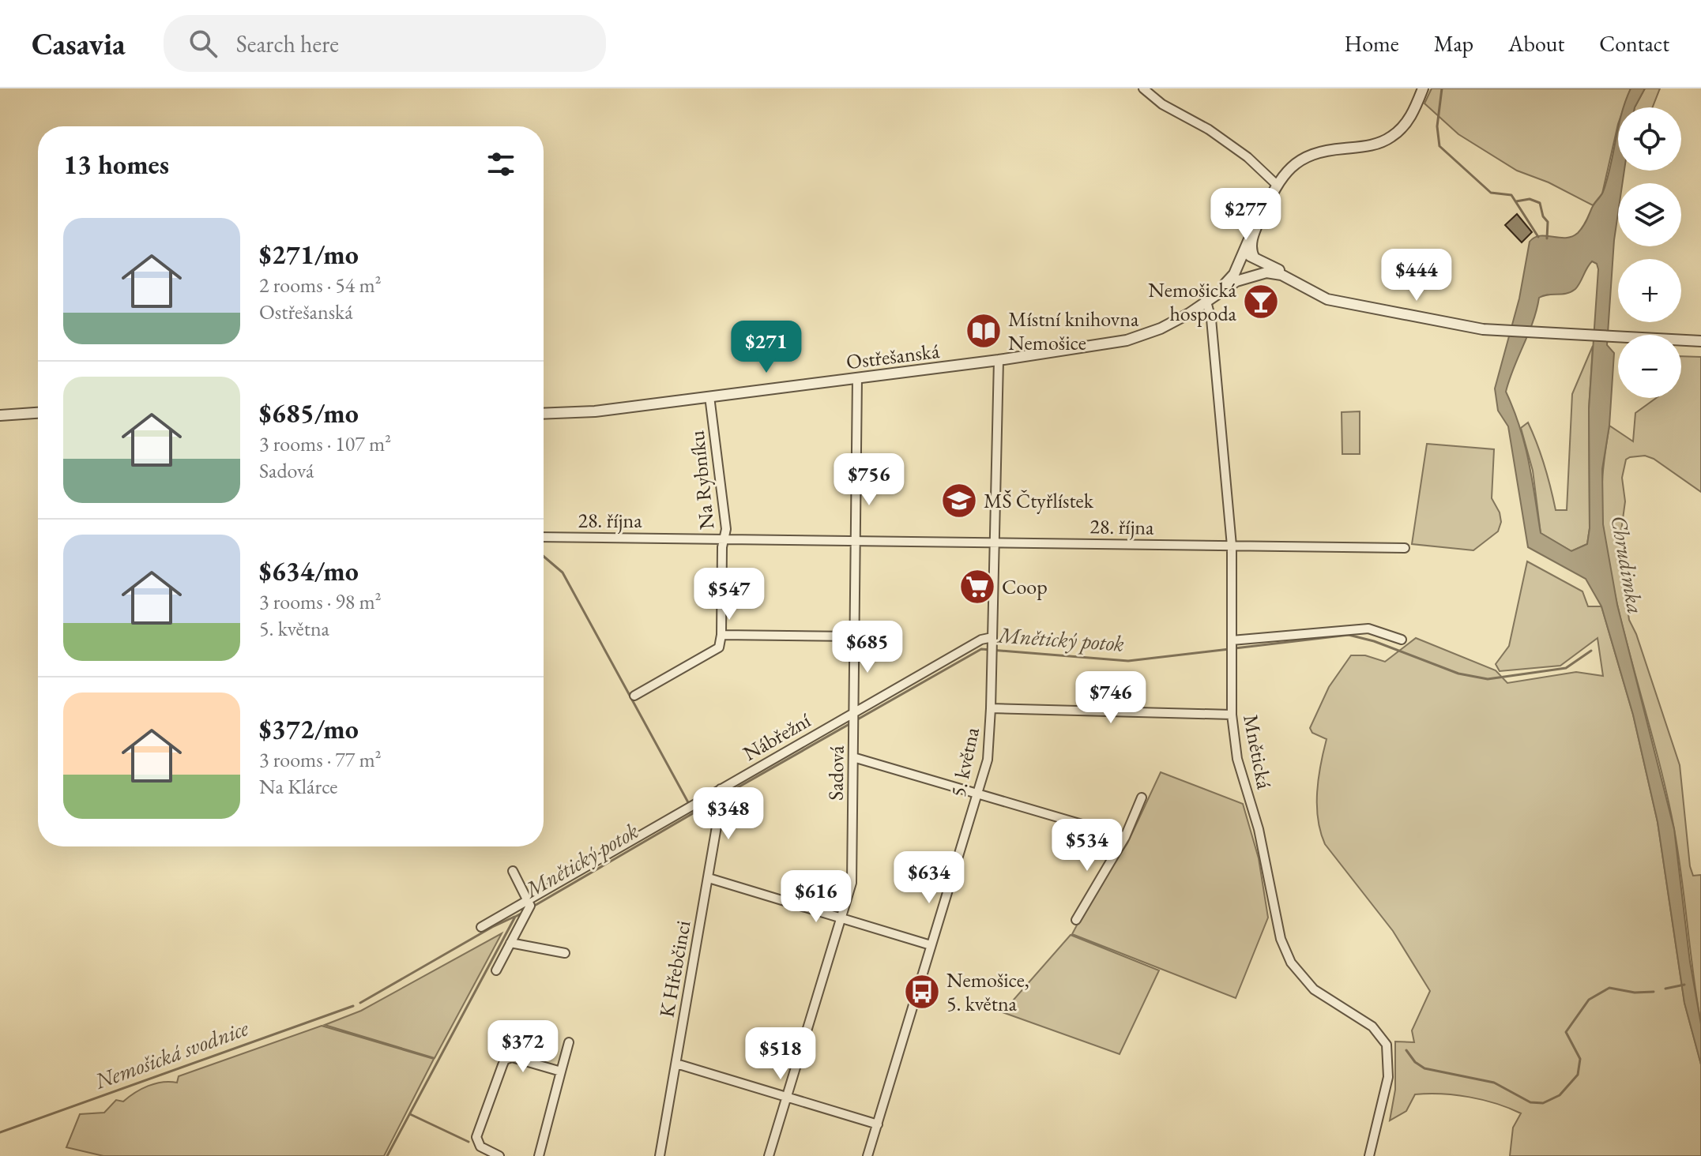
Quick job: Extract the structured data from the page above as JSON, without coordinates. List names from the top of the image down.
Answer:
{
  "streets": {
    "street": [
      "Ostřešanská",
      "Na Rybníku",
      "28. října",
      "Nábřežní",
      "Mnětická",
      "5. května",
      "Sadová",
      "K Hřebčinci"
    ]
  },
  "crossings": [
    ["Ostřešanská", "Na Rybníku"],
    ["Ostřešanská", "Mnětická"],
    ["Ostřešanská", "5. května"],
    ["Ostřešanská", "Sadová"],
    ["Na Rybníku", "28. října"],
    ["28. října", "Mnětická"],
    ["28. října", "5. května"],
    ["28. října", "Sadová"],
    ["Nábřežní", "5. května"],
    ["Nábřežní", "Sadová"],
    ["Nábřežní", "K Hřebčinci"]
  ],
  "water": ["Chrudimka", "Mnětický potok", "Nemošická svodnice"],
  "places": {
    "bar": ["Nemošická hospoda"],
    "library": ["Místní knihovna Nemošice"],
    "school or university": ["MŠ Čtyřlístek"],
    "supermarket": ["Coop"],
    "bus stop": ["Nemošice, 5. května"]
  },
  "page": {
    "header": "Casavia",
    "search": "Search here",
    "nav": [
      "Home",
      "Map",
      "About",
      "Contact"
    ],
    "map_buttons": ["+", "−"],
    "heading": "13 homes",
    "price": [
      "$277",
      "$444",
      "$271",
      "$756",
      "$547",
      "$685",
      "$746",
      "$348",
      "$534",
      "$634",
      "$616",
      "$372",
      "$518"
    ],
    "list": [
      {
        "name": "$271/mo",
        "note": "2 rooms · 54 m² · Ostřešanská"
      },
      {
        "name": "$685/mo",
        "note": "3 rooms · 107 m² · Sadová"
      },
      {
        "name": "$634/mo",
        "note": "3 rooms · 98 m² · 5. května"
      },
      {
        "name": "$372/mo",
        "note": "3 rooms · 77 m² · Na Klárce"
      }
    ]
  }
}
